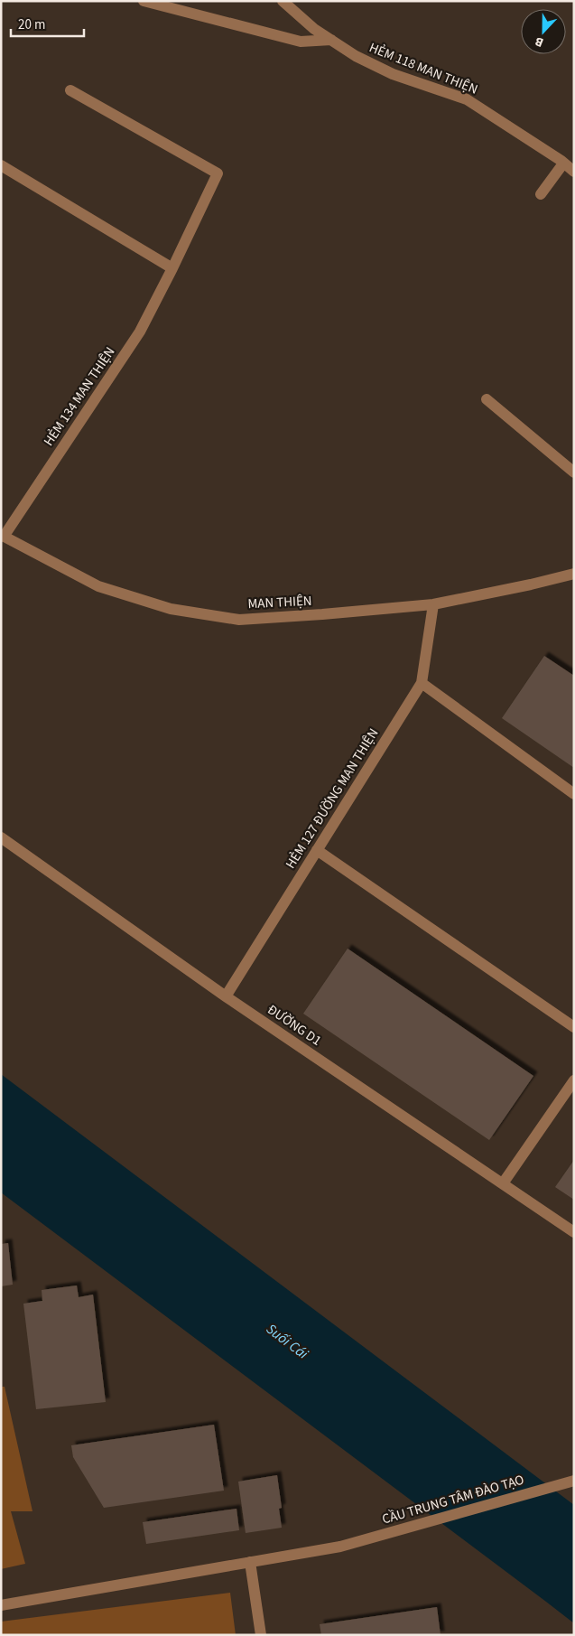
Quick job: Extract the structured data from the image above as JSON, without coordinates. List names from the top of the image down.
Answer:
{
  "streets": {
    "street": [
      "HẺM 118 MAN THIỆN",
      "HẺM 134 MAN THIỆN",
      "MAN THIỆN",
      "HẺM 127 ĐƯỜNG MAN THIỆN",
      "ĐƯỜNG D1",
      "CẦU TRUNG TÂM ĐÀO TẠO"
    ]
  },
  "crossings": [
    ["HẺM 134 MAN THIỆN", "MAN THIỆN"],
    ["MAN THIỆN", "HẺM 127 ĐƯỜNG MAN THIỆN"],
    ["HẺM 127 ĐƯỜNG MAN THIỆN", "ĐƯỜNG D1"]
  ],
  "water": ["Suối Cái"],
  "scale_bar": "20 m",
  "north": "bottom"
}
